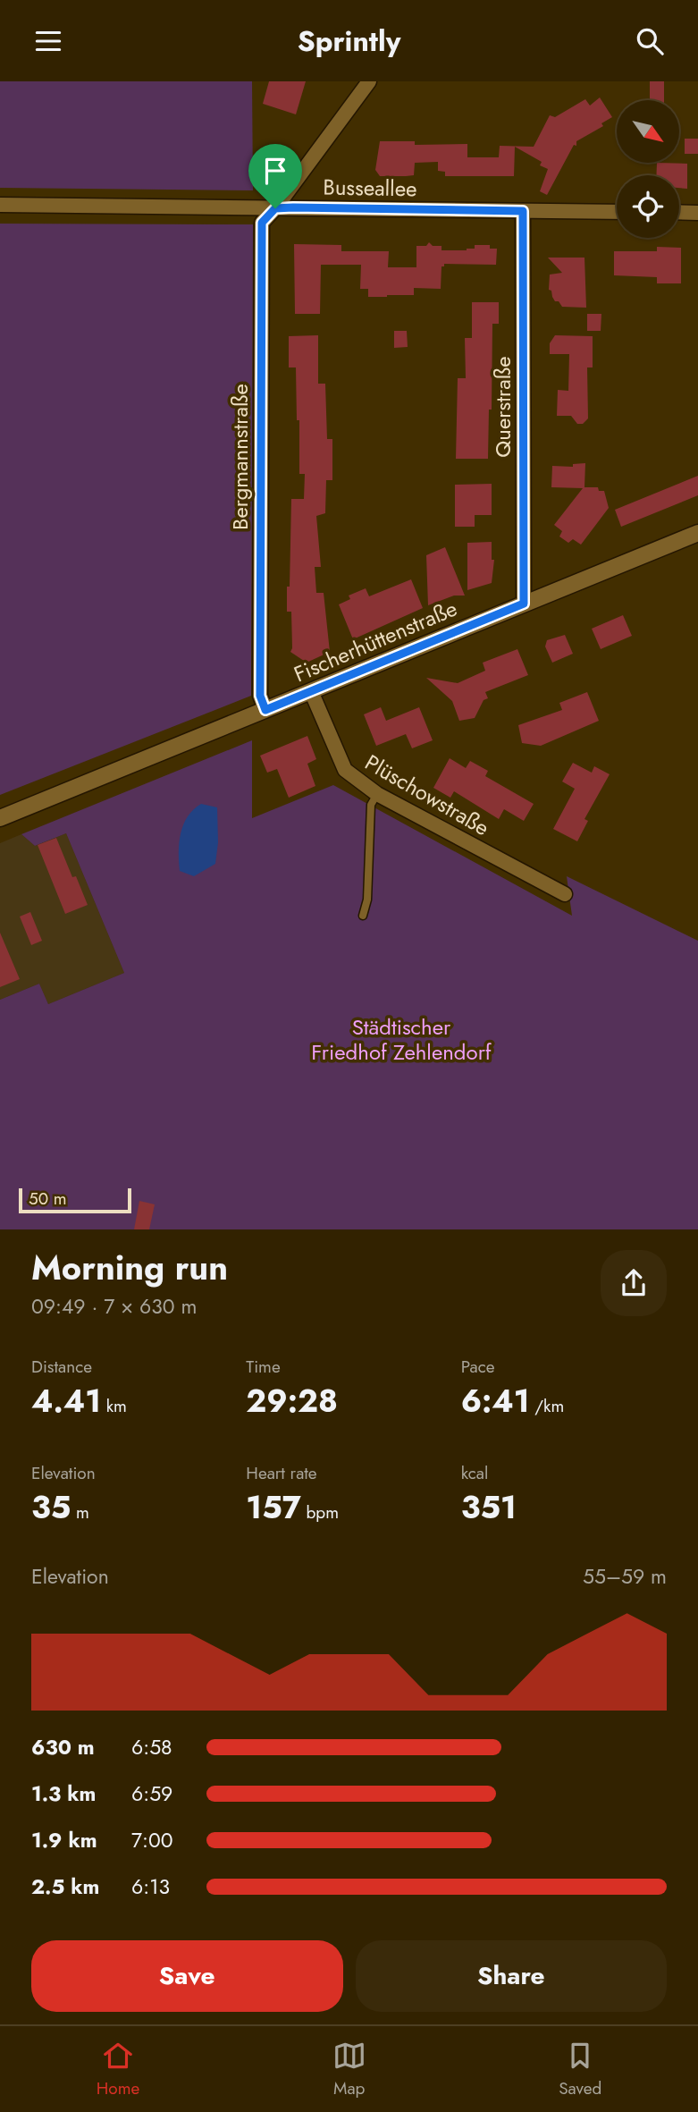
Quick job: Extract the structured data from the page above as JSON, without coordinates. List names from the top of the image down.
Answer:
{
  "streets": {
    "street": [
      "Busseallee",
      "Querstraße",
      "Bergmannstraße",
      "Fischerhüttenstraße",
      "Plüschowstraße"
    ]
  },
  "crossings": [
    ["Busseallee", "Querstraße"],
    ["Busseallee", "Bergmannstraße"],
    ["Querstraße", "Fischerhüttenstraße"],
    ["Bergmannstraße", "Fischerhüttenstraße"],
    ["Fischerhüttenstraße", "Plüschowstraße"]
  ],
  "parks": ["Städtischer Friedhof Zehlendorf"],
  "scale_bar": "50 m",
  "north": "bottom right",
  "page": {
    "header": "Sprintly",
    "scale": "50 m",
    "heading": ["Morning run", "09:49 · 7 × 630 m"],
    "stats": [
      ["Distance", "4.41 km"],
      ["Time", "29:28"],
      ["Pace", "6:41 /km"],
      ["Elevation", "35 m"],
      ["Heart rate", "157 bpm"],
      ["kcal", "351"]
    ],
    "chart": ["Elevation", "55–59 m"],
    "list": [
      {
        "name": "630 m",
        "note": "6:58"
      },
      {
        "name": "1.3 km",
        "note": "6:59"
      },
      {
        "name": "1.9 km",
        "note": "7:00"
      },
      {
        "name": "2.5 km",
        "note": "6:13"
      }
    ],
    "buttons": ["Save", "Share"],
    "tabs": ["Home", "Map", "Saved"]
  }
}
